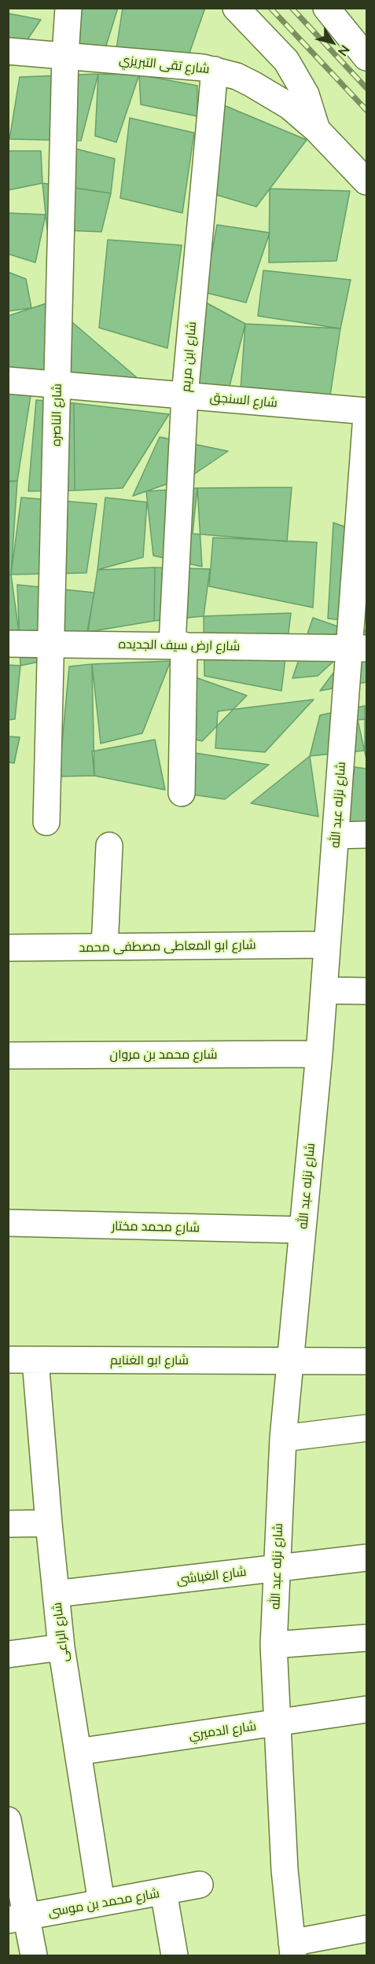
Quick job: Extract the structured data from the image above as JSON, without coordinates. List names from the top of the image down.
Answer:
{
  "streets": {
    "street": [
      "شارع تقى التبريزي",
      "شارع ابن مريم",
      "شارع السنجق",
      "شارع الناصره",
      "شارع ارض سيف الجديده",
      "شارع نزله عبد الله",
      "شارع ابو المعاطى مصطفى محمد",
      "شارع محمد بن مروان",
      "شارع محمد مختار",
      "شارع ابو الغنايم",
      "شارع الغباشى",
      "شارع الراعى",
      "شارع الدميري",
      "شارع محمد بن موسى"
    ]
  },
  "crossings": [
    ["شارع تقى التبريزي", "شارع ابن مريم"],
    ["شارع تقى التبريزي", "شارع الناصره"],
    ["شارع ابن مريم", "شارع السنجق"],
    ["شارع ابن مريم", "شارع ارض سيف الجديده"],
    ["شارع السنجق", "شارع الناصره"],
    ["شارع الناصره", "شارع ارض سيف الجديده"],
    ["شارع ارض سيف الجديده", "شارع نزله عبد الله"],
    ["شارع نزله عبد الله", "شارع ابو المعاطى مصطفى محمد"],
    ["شارع نزله عبد الله", "شارع محمد بن مروان"],
    ["شارع نزله عبد الله", "شارع محمد مختار"],
    ["شارع نزله عبد الله", "شارع ابو الغنايم"],
    ["شارع نزله عبد الله", "شارع الغباشى"],
    ["شارع نزله عبد الله", "شارع الدميري"],
    ["شارع ابو الغنايم", "شارع الراعى"],
    ["شارع الغباشى", "شارع الراعى"],
    ["شارع الراعى", "شارع الدميري"],
    ["شارع الراعى", "شارع محمد بن موسى"]
  ],
  "north": "bottom right"
}
